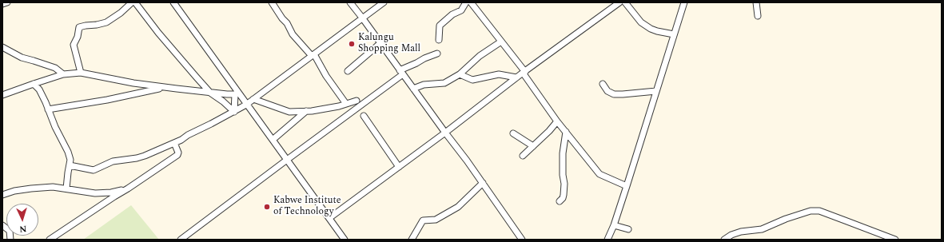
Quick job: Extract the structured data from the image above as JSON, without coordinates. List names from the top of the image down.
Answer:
{
  "places": ["Kalungu Shopping Mall", "Kabwe Institute of Technology"],
  "north": "bottom"
}
